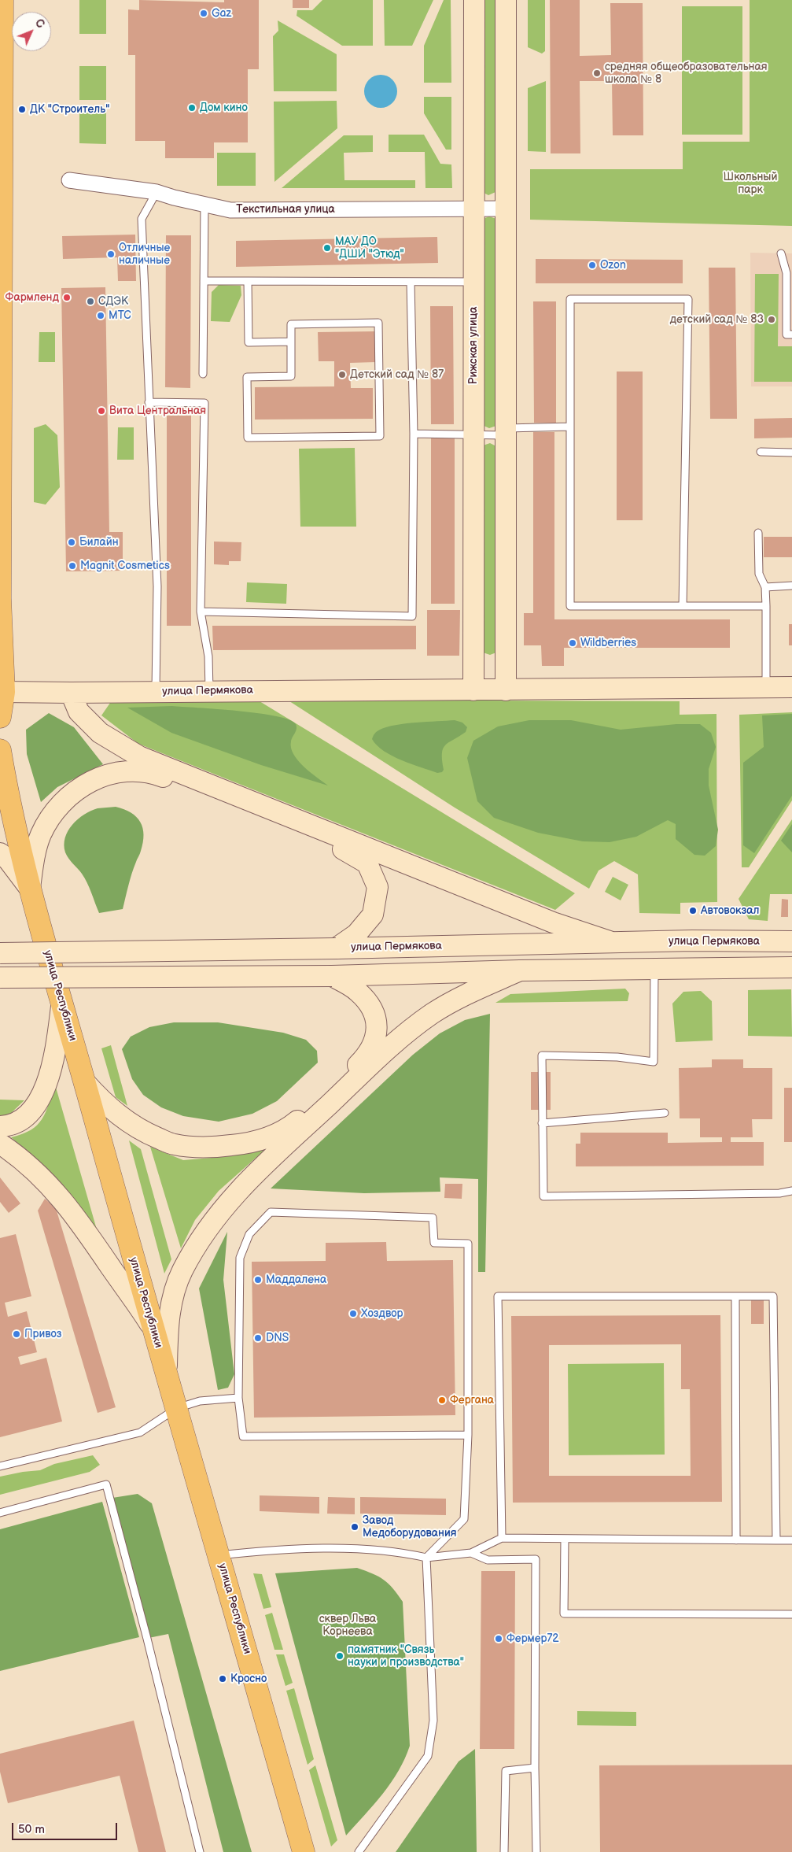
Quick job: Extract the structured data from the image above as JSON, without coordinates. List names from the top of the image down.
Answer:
{
  "streets": {
    "main road": ["Рижская улица", "улица Пермякова", "улица Республики"],
    "street": ["Текстильная улица"]
  },
  "crossings": [
    ["Текстильная улица", "Рижская улица"],
    ["Рижская улица", "улица Пермякова"]
  ],
  "parks": ["Школьный парк", "сквер Льва Корнеева"],
  "places": [
    "Gaz",
    "средняя общеобразовательная школа № 8",
    "Дом кино",
    "ДК \"Строитель\"",
    "МАУ ДО \"ДШИ \"Этюд\"",
    "Отличные наличные",
    "Ozon",
    "Фармленд",
    "СДЭК",
    "МТС",
    "детский сад № 83",
    "Детский сад № 87",
    "Вита Центральная",
    "Билайн",
    "Magnit Cosmetics",
    "Wildberries",
    "Автовокзал",
    "Маддалена",
    "Хоздвор",
    "Привоз",
    "DNS",
    "Фергана",
    "Завод Медоборудования",
    "Фермер72",
    "памятник \"Связь науки и производства\"",
    "Кросно"
  ],
  "scale_bar": "50 m",
  "north": "top right"
}
